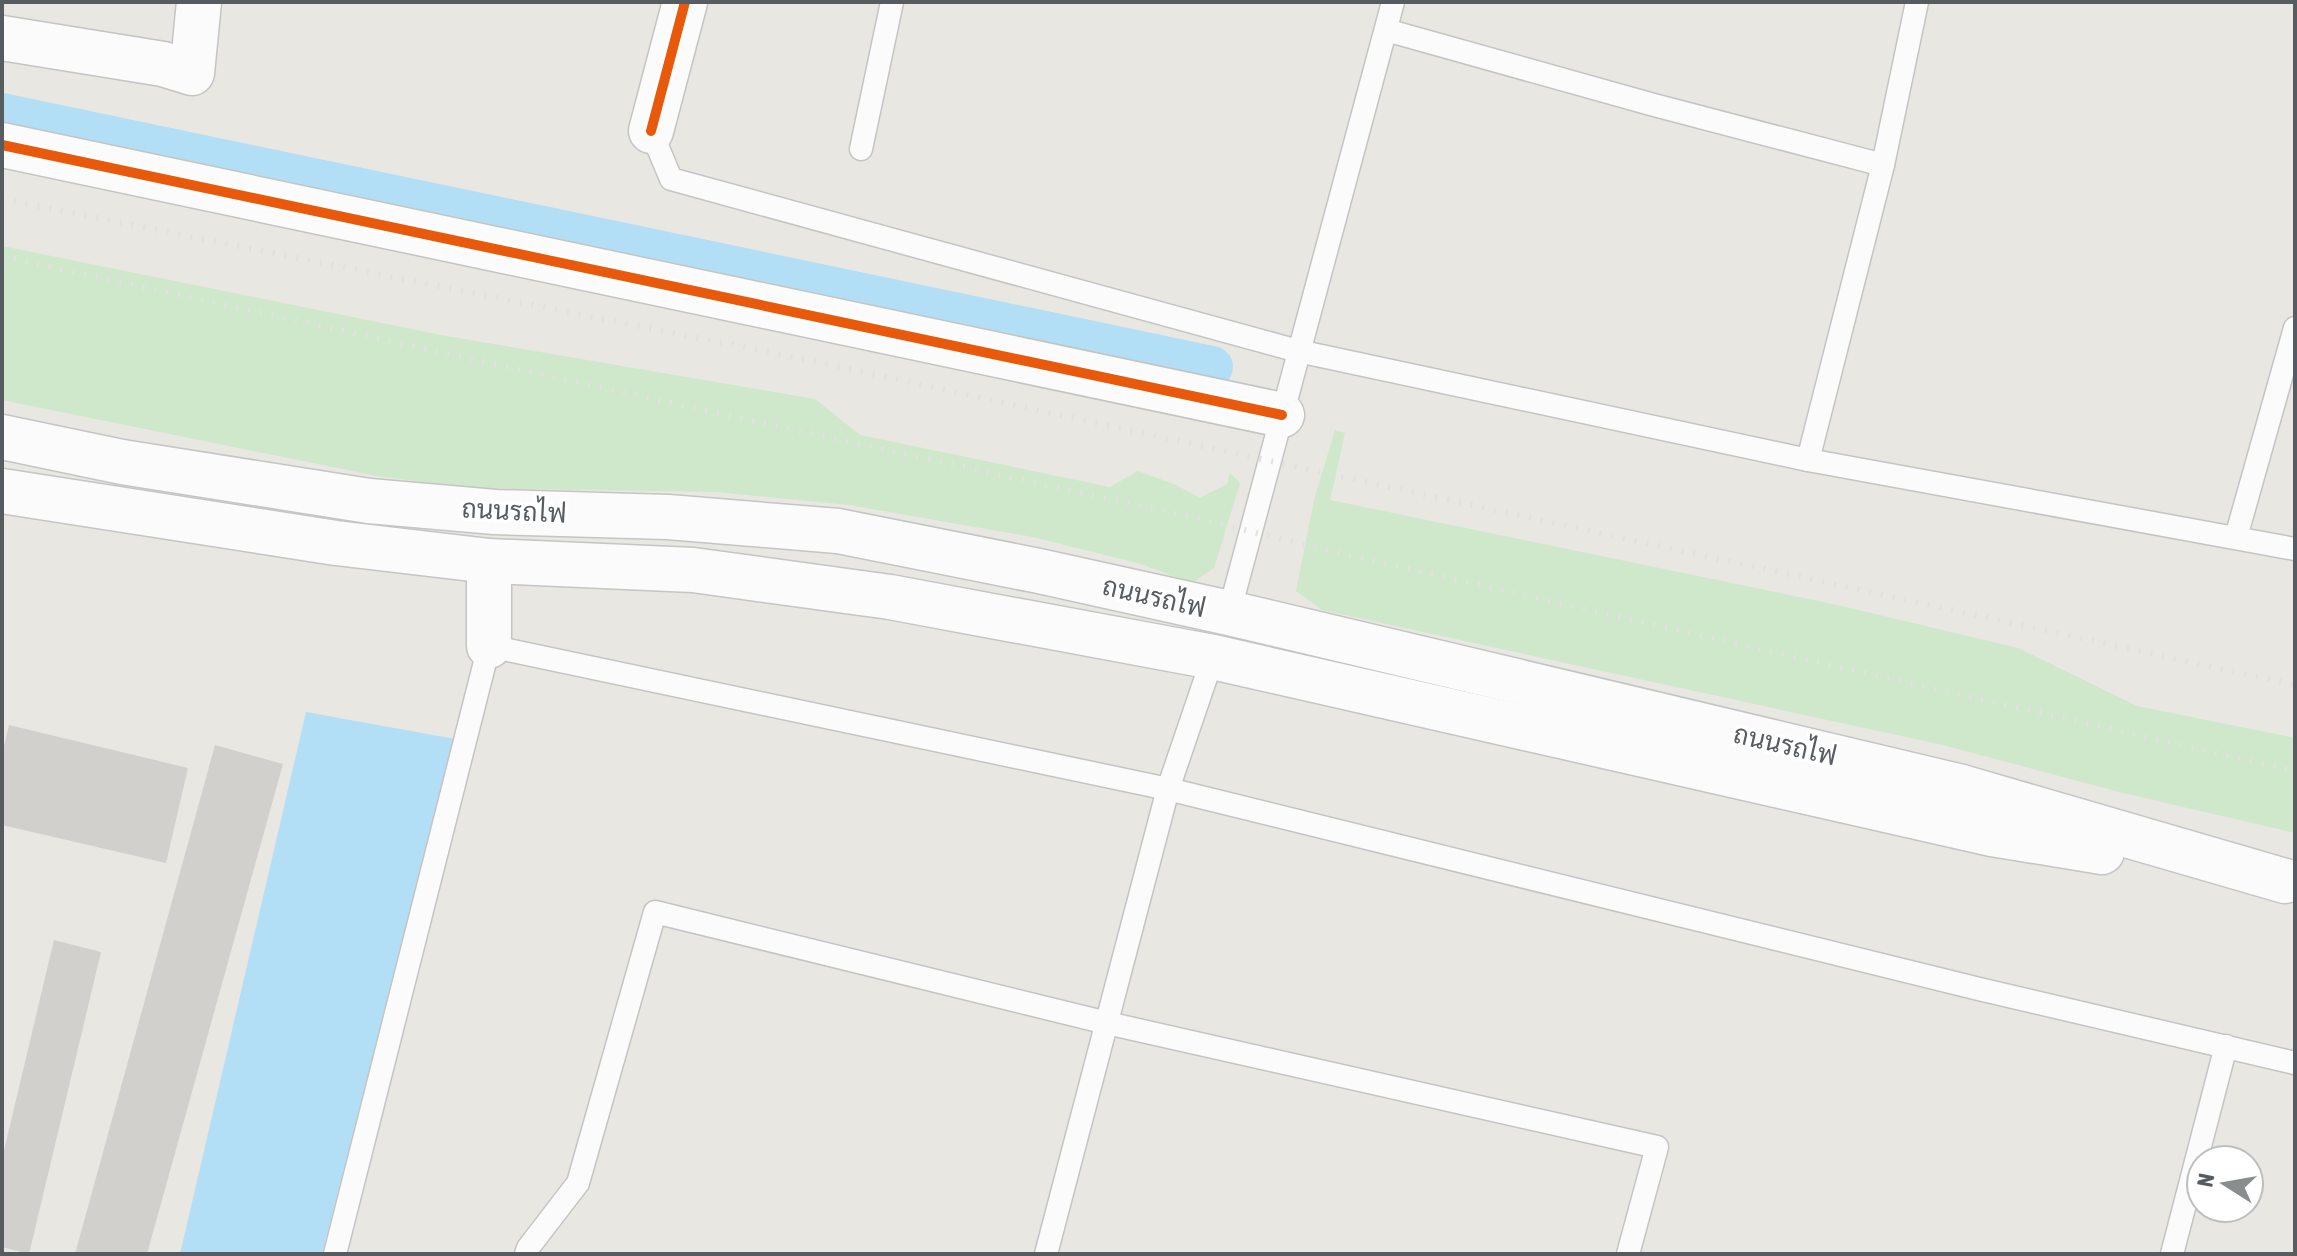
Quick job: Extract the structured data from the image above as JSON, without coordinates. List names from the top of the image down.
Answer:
{
  "streets": {
    "main road": ["ถนนรถไฟ"]
  },
  "north": "left"
}
